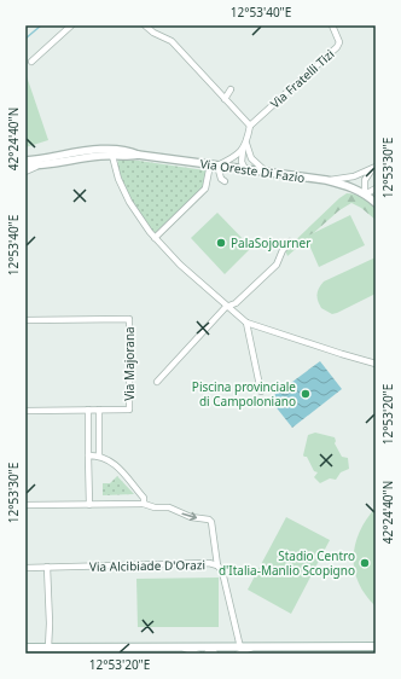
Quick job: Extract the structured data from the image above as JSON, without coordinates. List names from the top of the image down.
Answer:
{
  "streets": {
    "street": [
      "Via Fratelli Tizi",
      "Via Oreste Di Fazio",
      "Via Majorana",
      "Via Alcibiade D'Orazi"
    ]
  },
  "places": ["PalaSojourner", "Piscina provinciale di Campoloniano", "Stadio Centro d'Italia-Manlio Scopigno"],
  "coordinates": [
    "12°53'40\"E",
    "42°24'40\"N",
    "12°53'30\"E",
    "12°53'20\"E"
  ]
}
